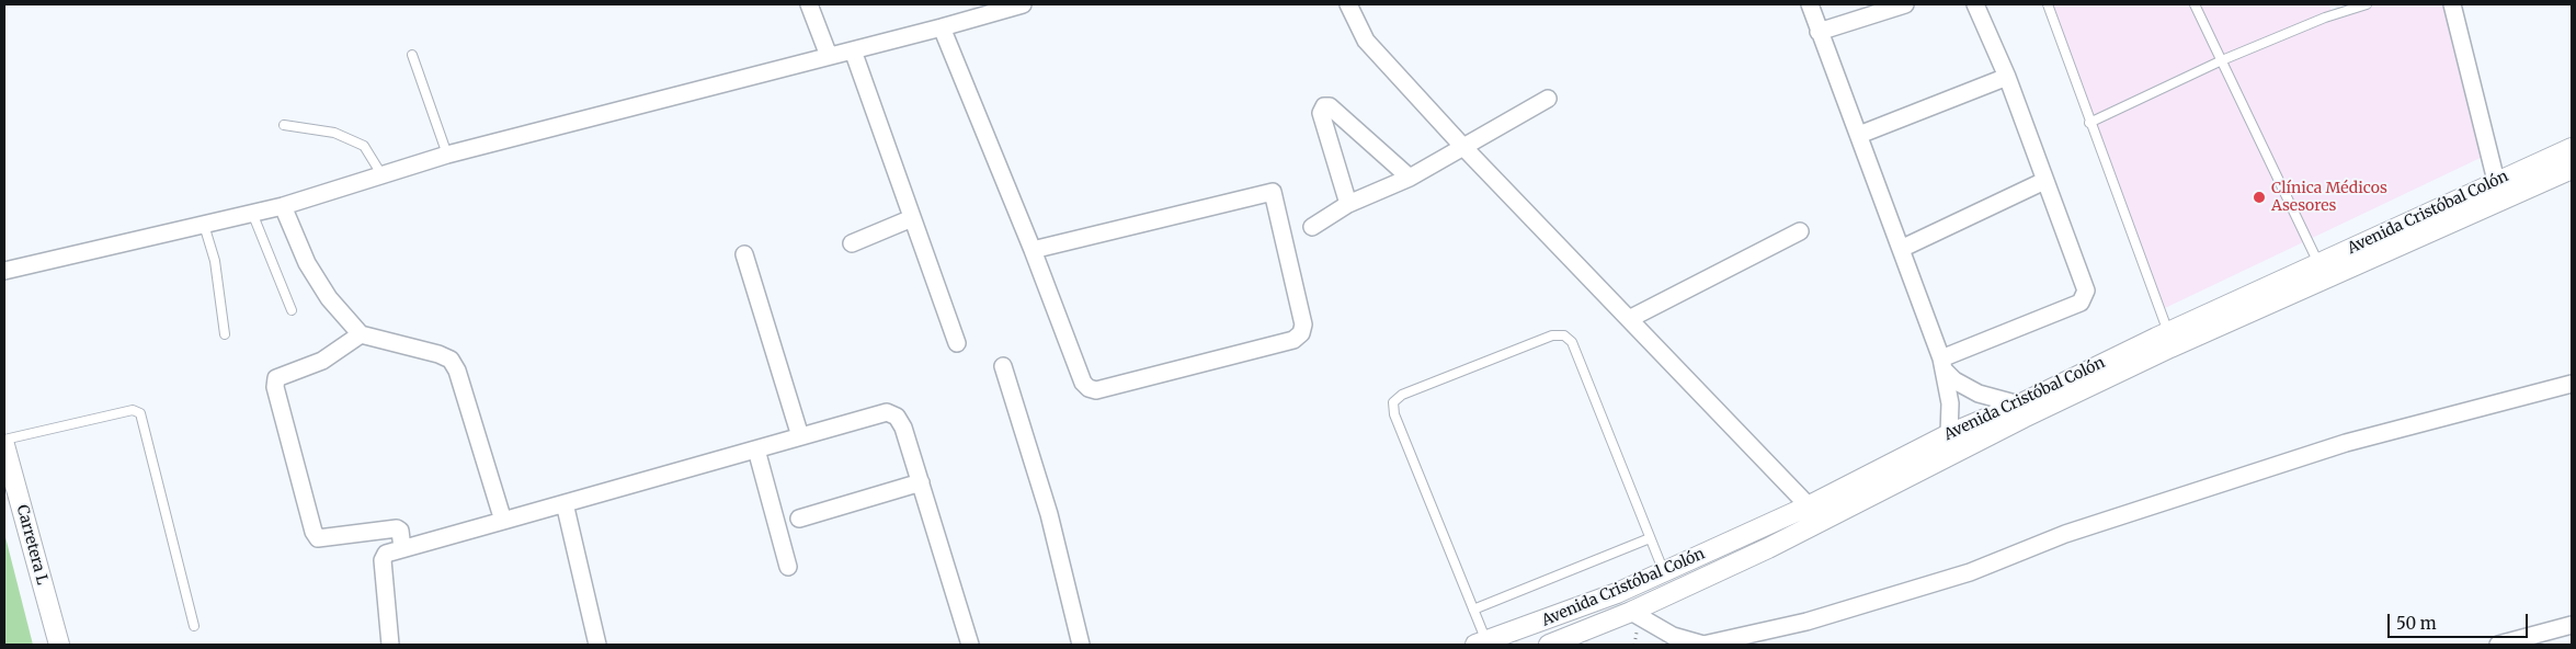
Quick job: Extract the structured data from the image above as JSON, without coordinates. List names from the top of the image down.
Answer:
{
  "streets": {
    "street": ["Avenida Cristóbal Colón", "Carretera L"]
  },
  "places": ["Clínica Médicos Asesores"],
  "scale_bar": "50 m"
}
